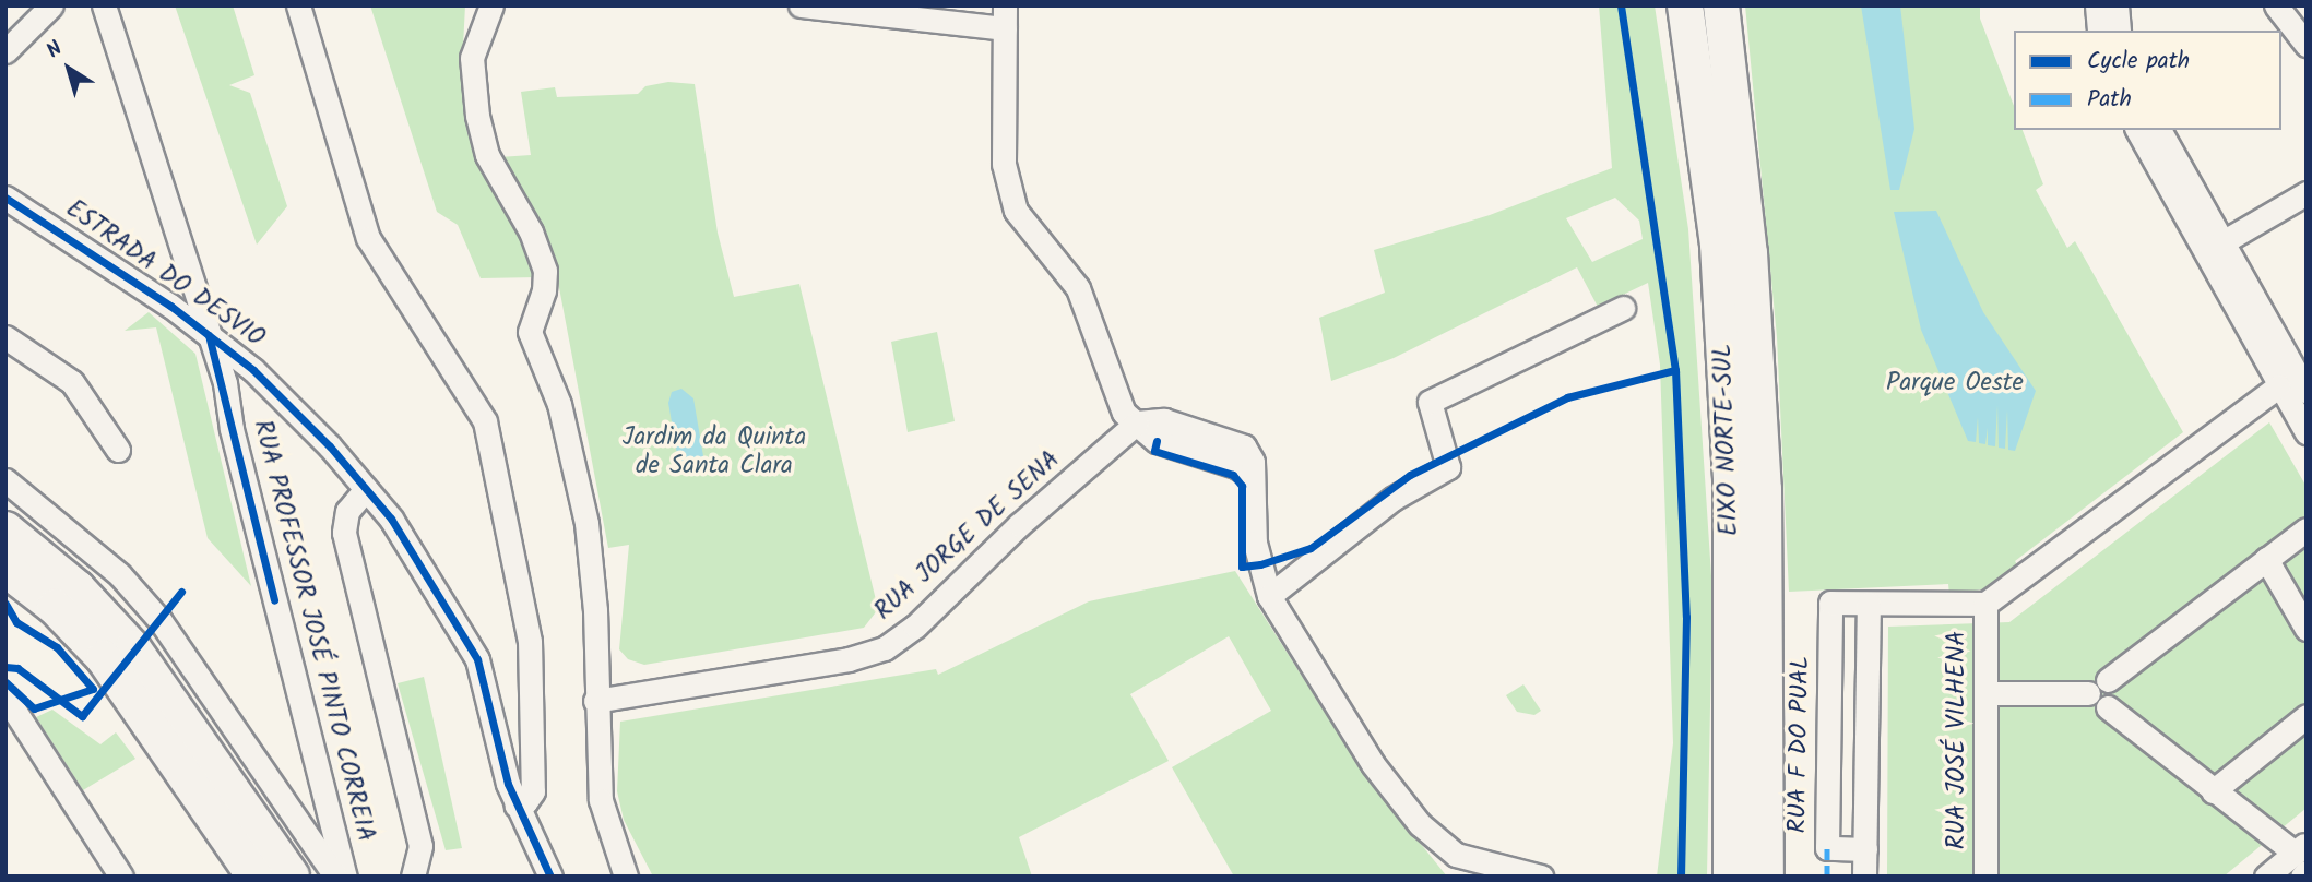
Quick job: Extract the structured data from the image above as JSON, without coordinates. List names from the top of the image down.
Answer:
{
  "streets": {
    "highway": ["EIXO NORTE-SUL"],
    "street": [
      "ESTRADA DO DESVIO",
      "RUA JORGE DE SENA",
      "RUA PROFESSOR JOSÉ PINTO CORREIA",
      "RUA JOSÉ VILHENA",
      "RUA F DO PUAL"
    ]
  },
  "crossings": [
    ["ESTRADA DO DESVIO", "RUA PROFESSOR JOSÉ PINTO CORREIA"]
  ],
  "parks": ["Parque Oeste", "Jardim da Quinta de Santa Clara"],
  "legend": ["Cycle path", "Path"],
  "north": "top left"
}
